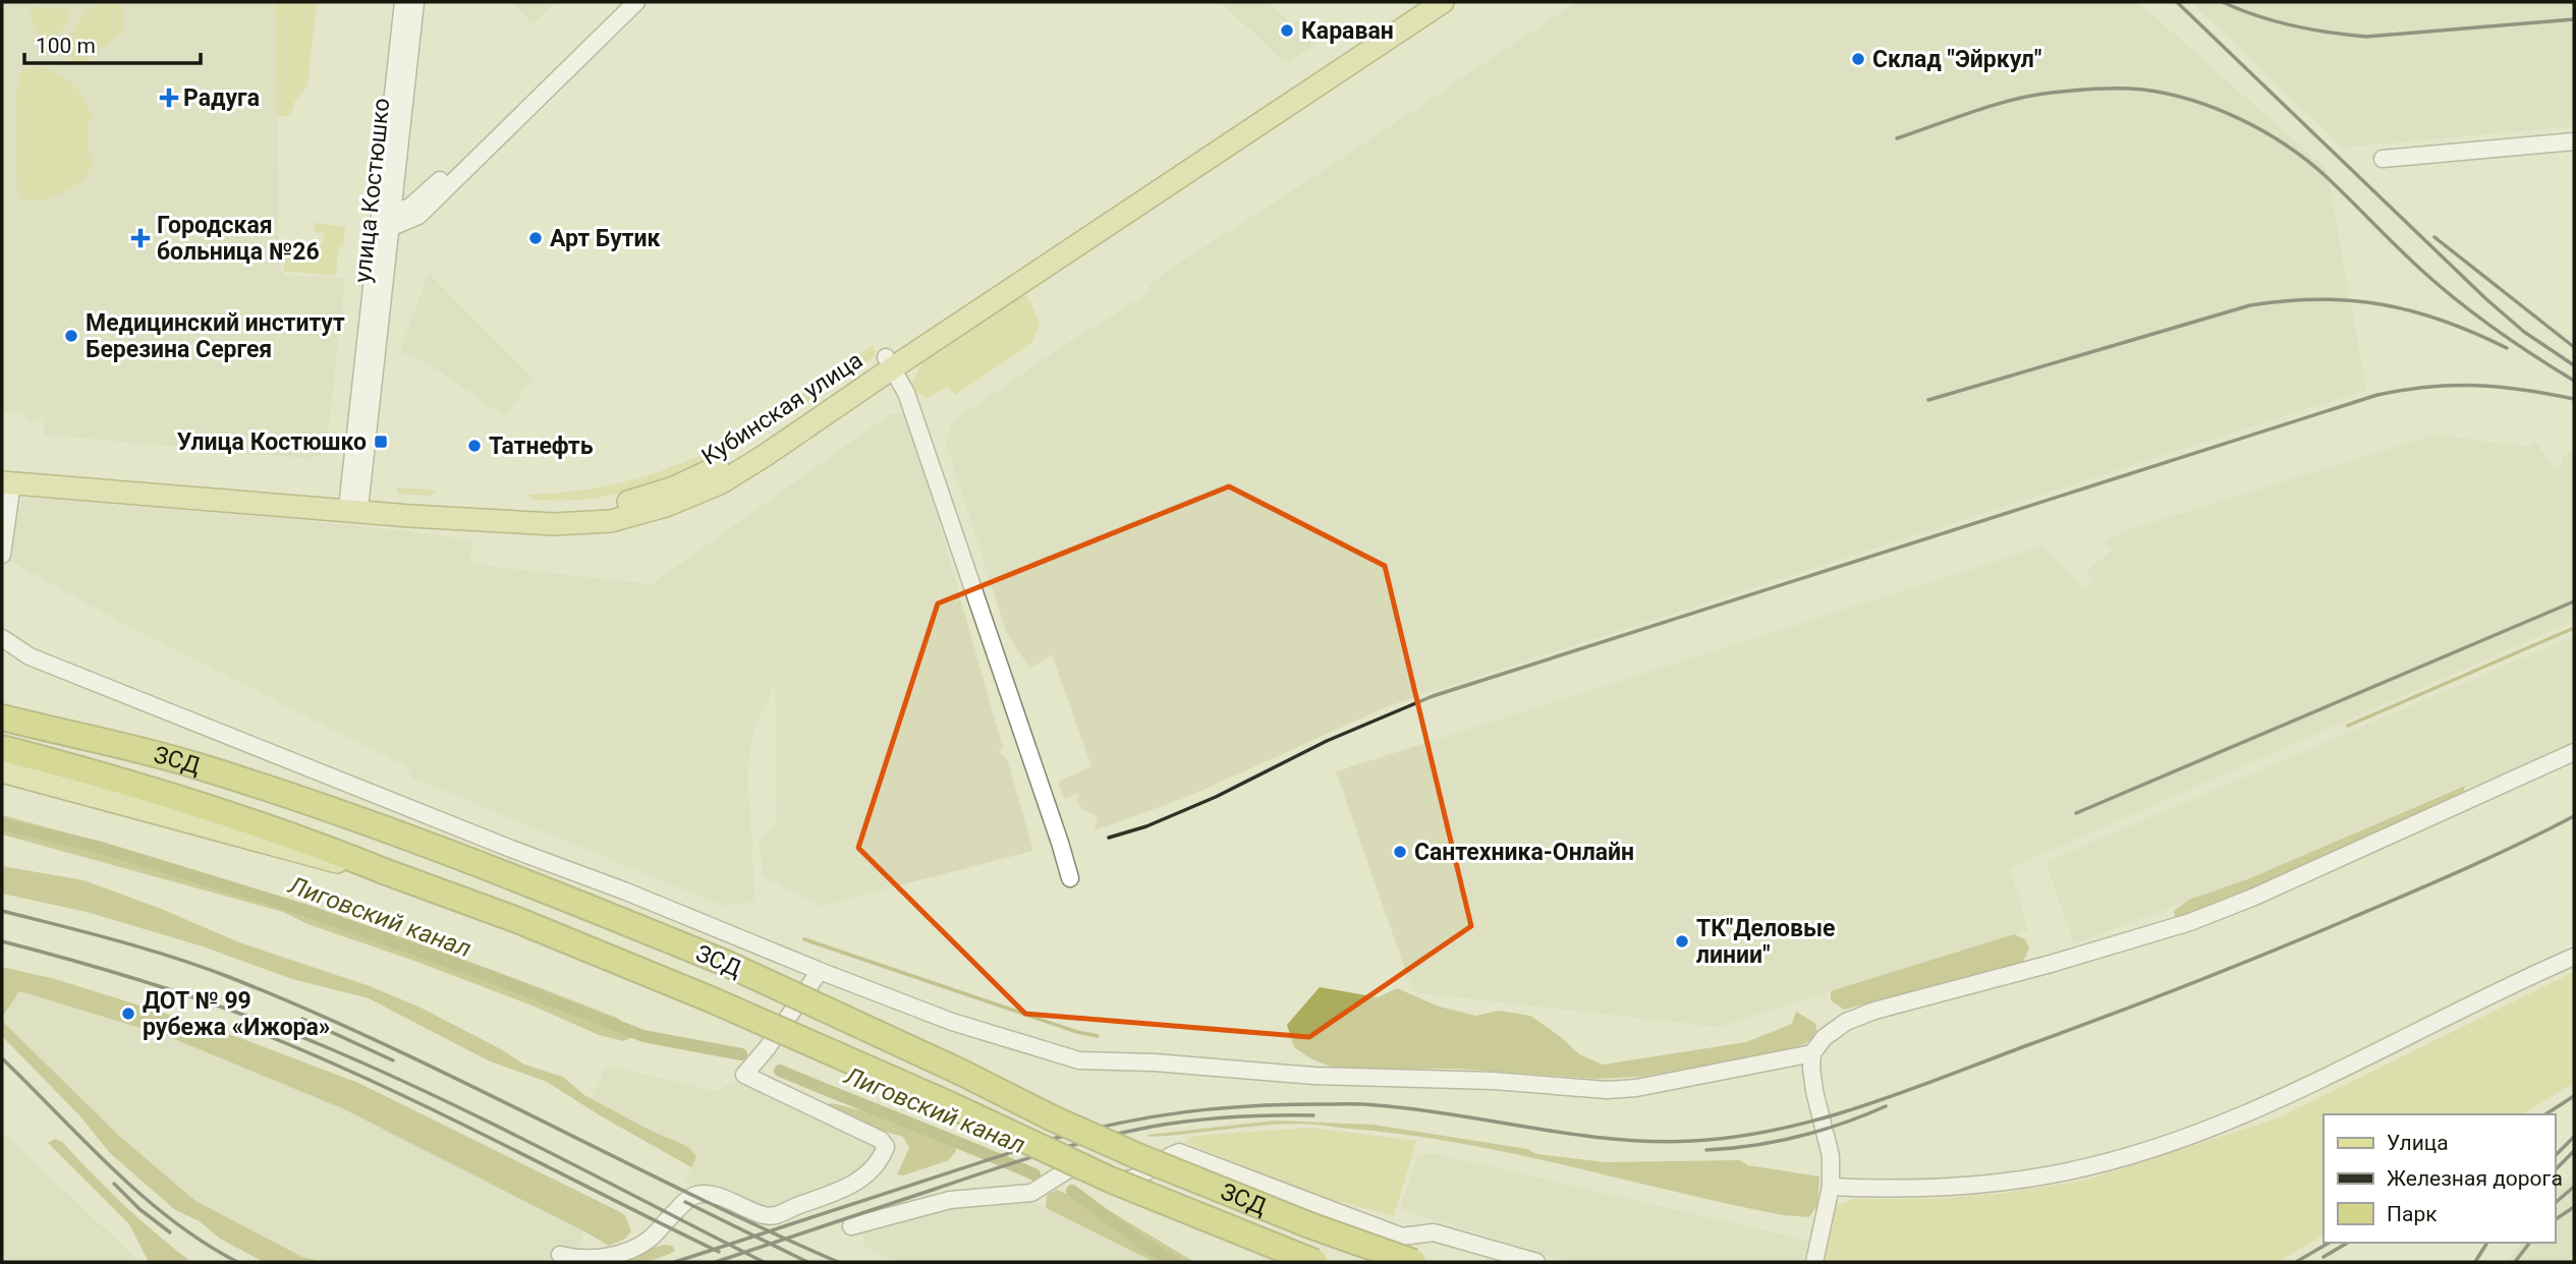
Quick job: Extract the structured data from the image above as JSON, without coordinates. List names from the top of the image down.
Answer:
{
  "streets": {
    "highway": ["ЗСД"],
    "main road": ["Кубинская улица"],
    "street": ["улица Костюшко"]
  },
  "crossings": [
    ["улица Костюшко", "Кубинская улица"]
  ],
  "water": ["Лиговский канал"],
  "places": {
    "other": [
      "Караван",
      "Склад \"Эйркул\"",
      "Арт Бутик",
      "Медицинский институт Березина Сергея",
      "Татнефть",
      "Сантехника-Онлайн",
      "ТК\"Деловые линии\"",
      "ДОТ № 99 рубежа «Ижора»"
    ],
    "health": ["Радуга", "Городская больница №26"],
    "transit": ["Улица Костюшко"]
  },
  "legend": ["Улица", "Железная дорога", "Парк"],
  "scale_bar": "100 m"
}
